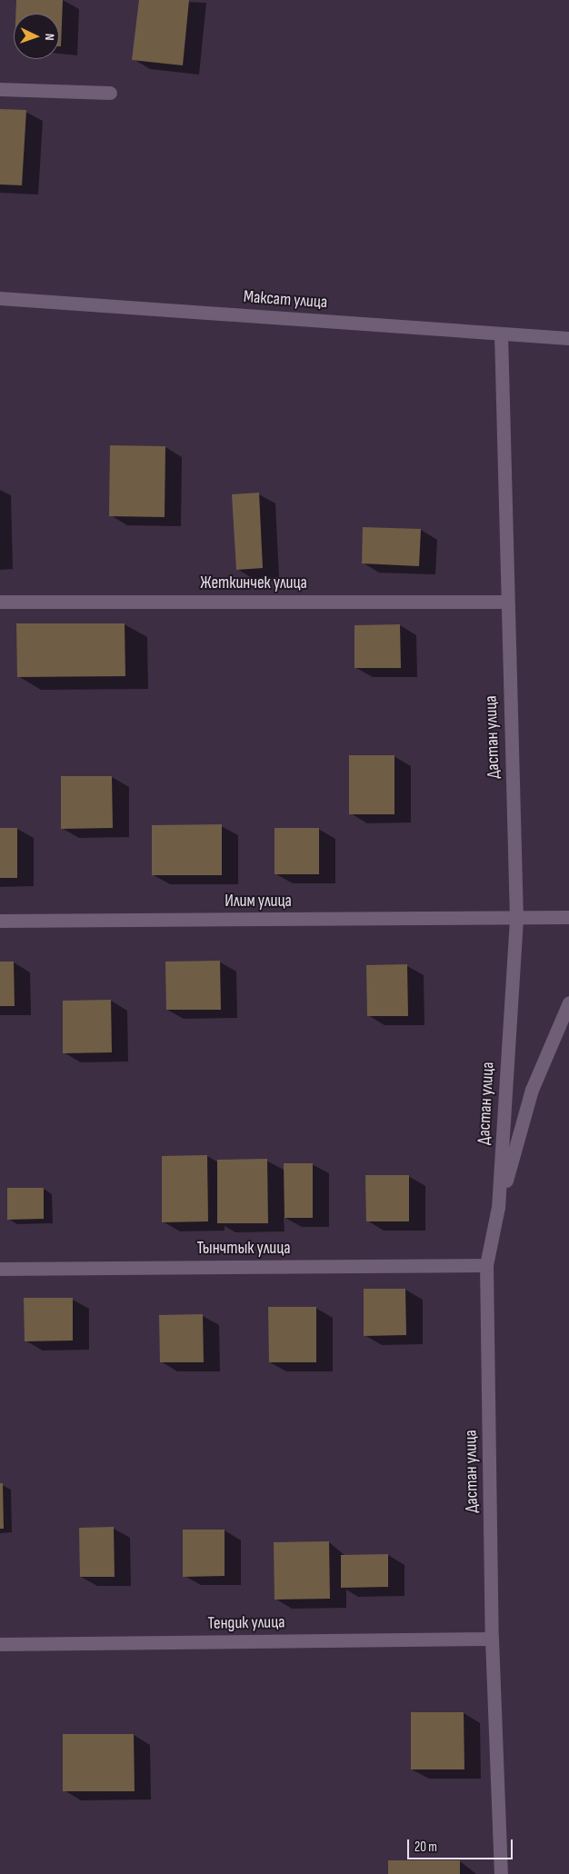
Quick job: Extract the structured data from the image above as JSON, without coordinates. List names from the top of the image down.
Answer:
{
  "streets": {
    "street": [
      "Максат улица",
      "Жеткинчек улица",
      "Дастан улица",
      "Илим улица",
      "Тынчтык улица",
      "Тендик улица"
    ]
  },
  "crossings": [
    ["Максат улица", "Дастан улица"],
    ["Жеткинчек улица", "Дастан улица"],
    ["Дастан улица", "Илим улица"],
    ["Дастан улица", "Тынчтык улица"],
    ["Дастан улица", "Тендик улица"]
  ],
  "scale_bar": "20 m",
  "north": "right"
}
